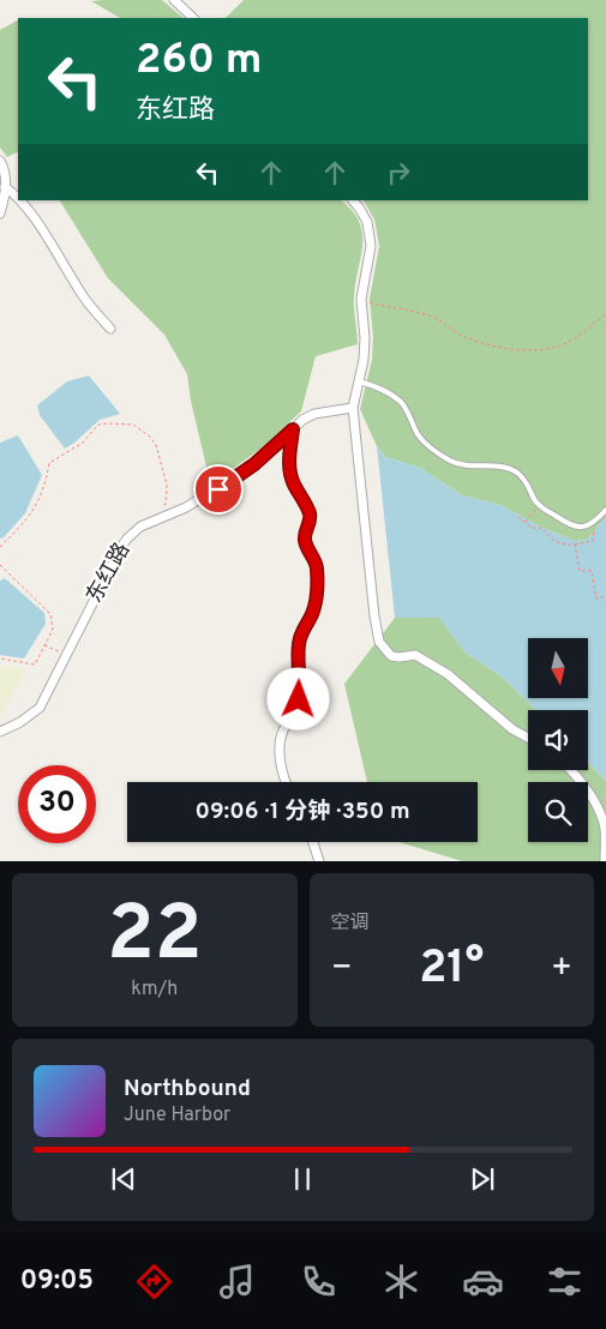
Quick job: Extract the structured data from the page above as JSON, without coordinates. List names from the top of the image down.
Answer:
{
  "streets": {
    "street": ["东红路"]
  },
  "north": "bottom",
  "page": {
    "turn": ["260 m", "东红路"],
    "limit": "30",
    "trip": "09:06 · 1 分钟 · 350 m",
    "tile": [
      ["22", "km/h"],
      "空调"
    ],
    "heat": ["−", "21°", "+"],
    "song": ["Northbound", "June Harbor"],
    "tabs": "09:05"
  }
}
